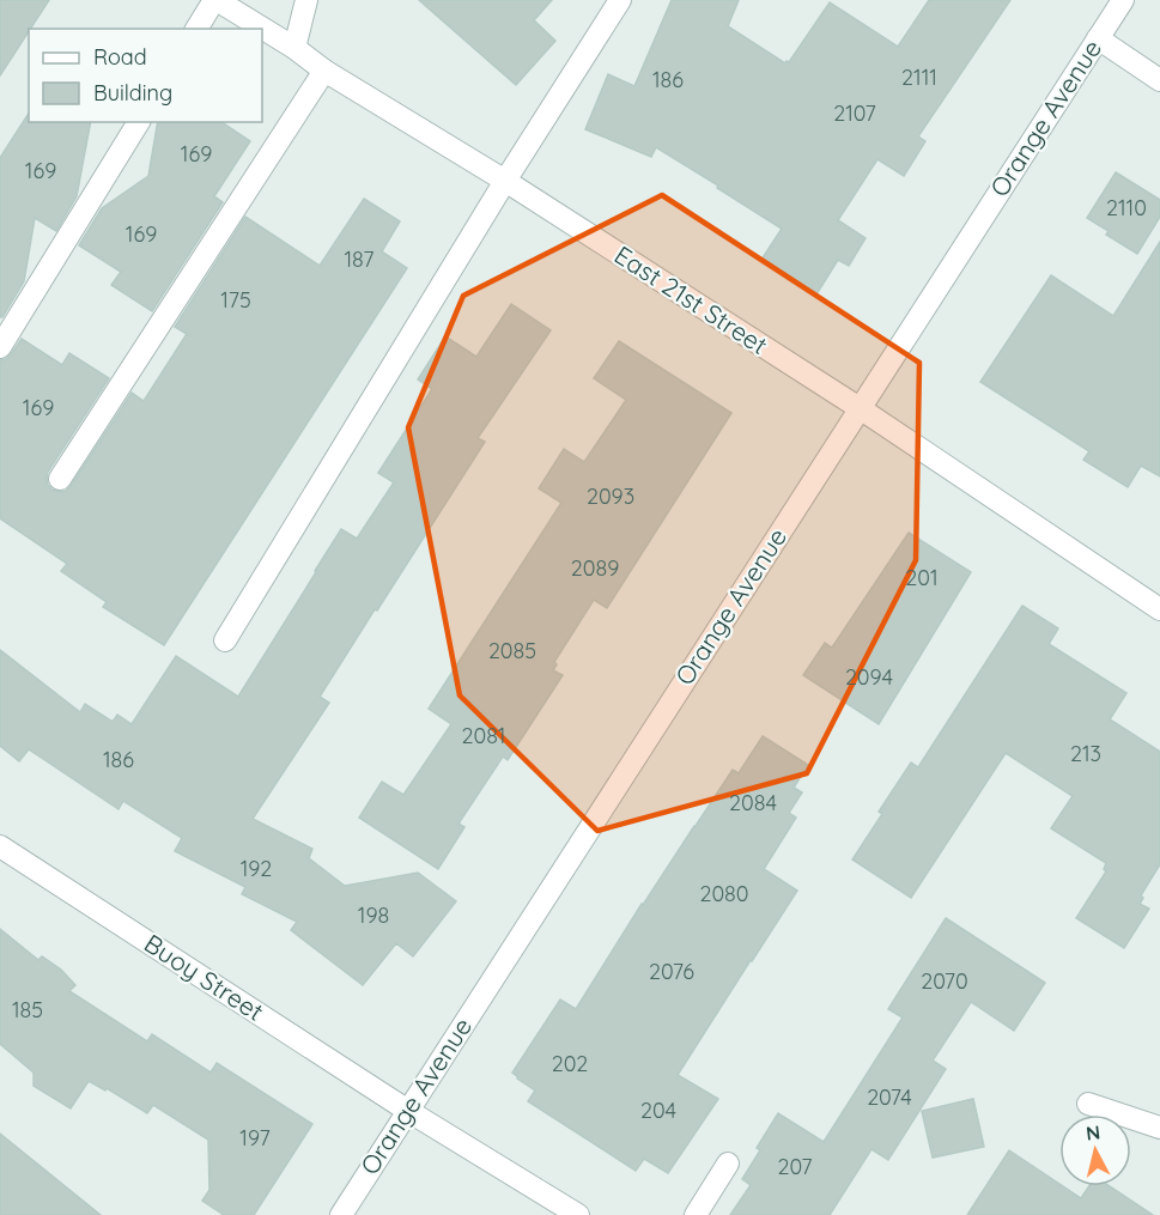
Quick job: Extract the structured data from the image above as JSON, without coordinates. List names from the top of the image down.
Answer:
{
  "streets": {
    "street": ["Orange Avenue", "East 21st Street", "Buoy Street"]
  },
  "crossings": [
    ["Orange Avenue", "East 21st Street"],
    ["Orange Avenue", "Buoy Street"]
  ],
  "house_numbers": [
    "2111",
    "186",
    "2107",
    "169",
    "169",
    "2110",
    "169",
    "187",
    "175",
    "169",
    "2093",
    "2089",
    "201",
    "2085",
    "2094",
    "2081",
    "213",
    "186",
    "2084",
    "192",
    "2080",
    "198",
    "2076",
    "2070",
    "185",
    "202",
    "2074",
    "204",
    "197",
    "207"
  ],
  "legend": ["Road", "Building"],
  "north": "top"
}
